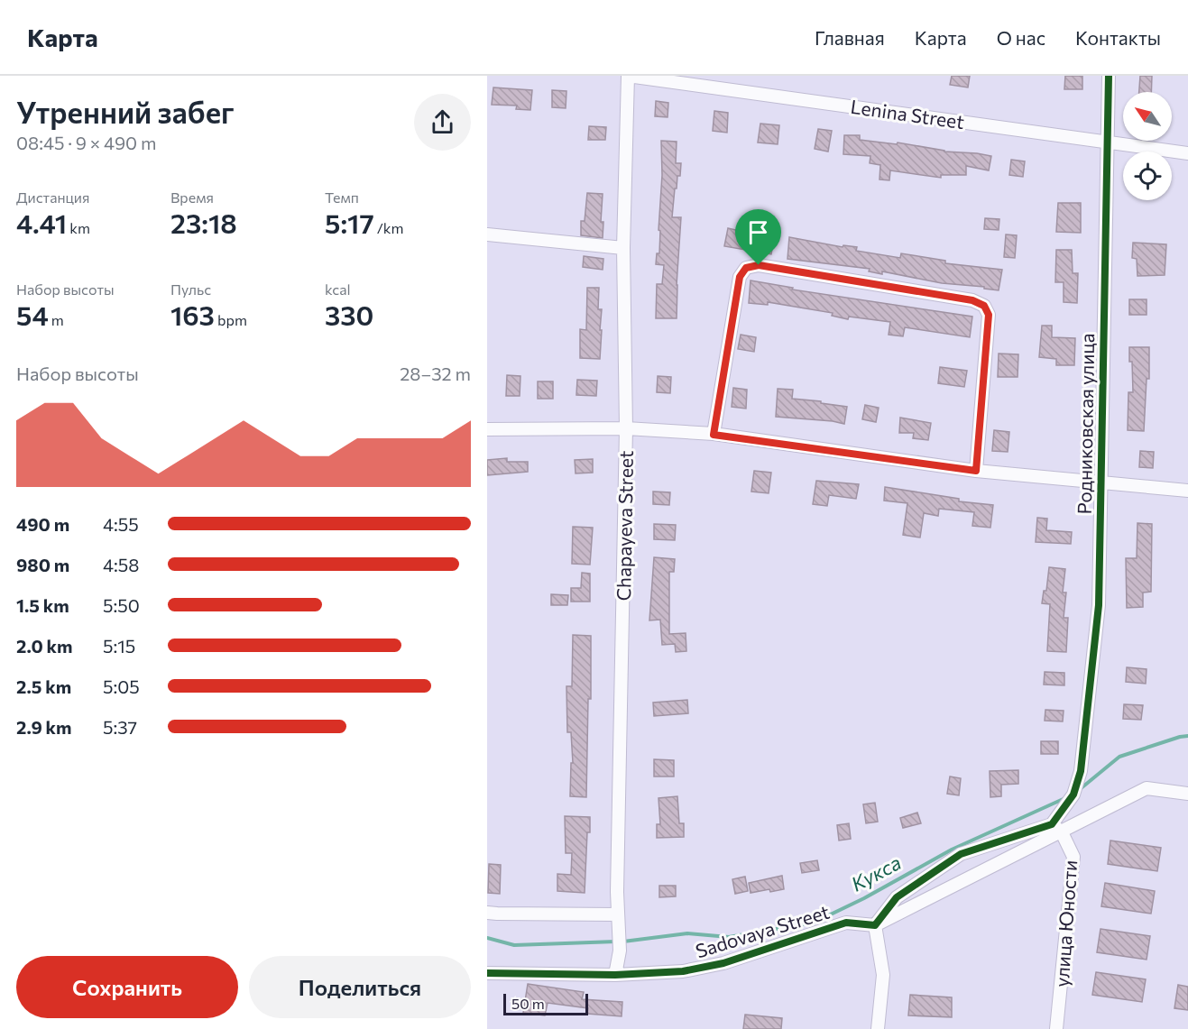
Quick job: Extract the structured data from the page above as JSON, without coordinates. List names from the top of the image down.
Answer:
{
  "streets": {
    "street": [
      "Lenina Street",
      "Родниковская улица",
      "Chapayeva Street",
      "улица Юности",
      "Sadovaya Street"
    ]
  },
  "crossings": [
    ["Lenina Street", "Родниковская улица"],
    ["Lenina Street", "Chapayeva Street"],
    ["Родниковская улица", "улица Юности"],
    ["Chapayeva Street", "Sadovaya Street"]
  ],
  "water": ["Кукса"],
  "scale_bar": "50 m",
  "north": "top left",
  "page": {
    "header": "Карта",
    "nav": [
      "Главная",
      "Карта",
      "О нас",
      "Контакты"
    ],
    "heading": ["Утренний забег", "08:45 · 9 × 490 m"],
    "stats": [
      ["Дистанция", "4.41 km"],
      ["Время", "23:18"],
      ["Темп", "5:17 /km"],
      ["Набор высоты", "54 m"],
      ["Пульс", "163 bpm"],
      ["kcal", "330"]
    ],
    "chart": ["Набор высоты", "28–32 m"],
    "list": [
      {
        "name": "490 m",
        "note": "4:55"
      },
      {
        "name": "980 m",
        "note": "4:58"
      },
      {
        "name": "1.5 km",
        "note": "5:50"
      },
      {
        "name": "2.0 km",
        "note": "5:15"
      },
      {
        "name": "2.5 km",
        "note": "5:05"
      },
      {
        "name": "2.9 km",
        "note": "5:37"
      }
    ],
    "buttons": ["Сохранить", "Поделиться"],
    "scale": "50 m"
  }
}
